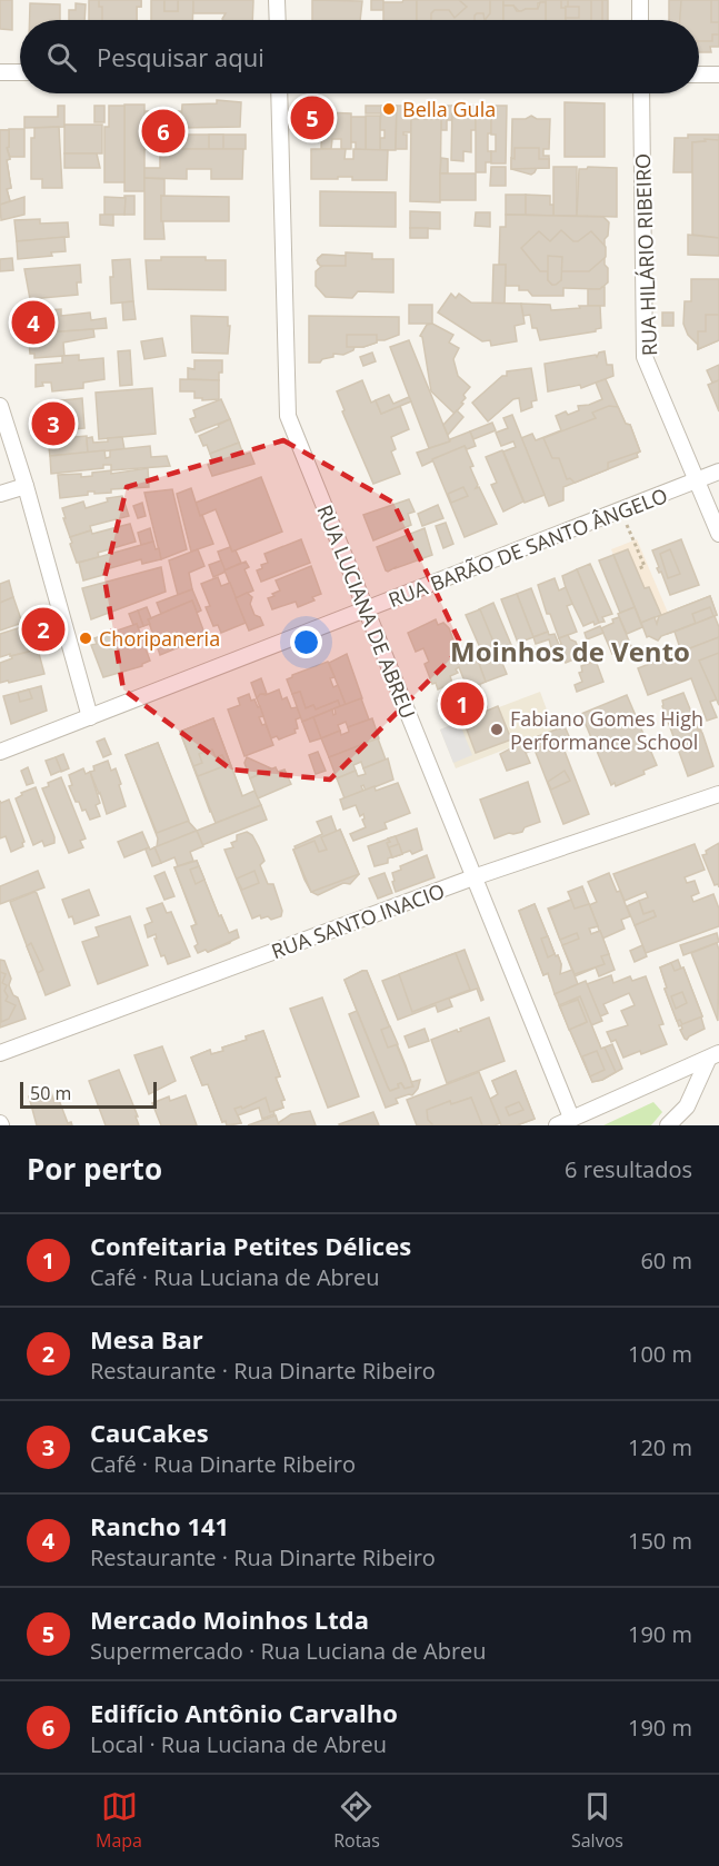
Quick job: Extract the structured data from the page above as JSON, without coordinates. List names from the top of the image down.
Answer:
{
  "streets": {
    "street": [
      "RUA HILÁRIO RIBEIRO",
      "RUA BARÃO DE SANTO ÂNGELO",
      "RUA LUCIANA DE ABREU",
      "RUA SANTO INACIO"
    ]
  },
  "crossings": [
    ["RUA HILÁRIO RIBEIRO", "RUA BARÃO DE SANTO ÂNGELO"],
    ["RUA BARÃO DE SANTO ÂNGELO", "RUA LUCIANA DE ABREU"],
    ["RUA LUCIANA DE ABREU", "RUA SANTO INACIO"]
  ],
  "districts": ["Moinhos de Vento"],
  "places": ["Bella Gula", "Choripaneria", "Fabiano Gomes High Performance School"],
  "scale_bar": "50 m",
  "page": {
    "search": "Pesquisar aqui",
    "pins": [
      "5",
      "6",
      "4",
      "3",
      "2",
      "1"
    ],
    "scale": "50 m",
    "heading": ["Por perto", "6 resultados"],
    "list": [
      {
        "mark": "1",
        "name": "Confeitaria Petites Délices",
        "note": "Café · Rua Luciana de Abreu",
        "value": "60 m"
      },
      {
        "mark": "2",
        "name": "Mesa Bar",
        "note": "Restaurante · Rua Dinarte Ribeiro",
        "value": "100 m"
      },
      {
        "mark": "3",
        "name": "CauCakes",
        "note": "Café · Rua Dinarte Ribeiro",
        "value": "120 m"
      },
      {
        "mark": "4",
        "name": "Rancho 141",
        "note": "Restaurante · Rua Dinarte Ribeiro",
        "value": "150 m"
      },
      {
        "mark": "5",
        "name": "Mercado Moinhos Ltda",
        "note": "Supermercado · Rua Luciana de Abreu",
        "value": "190 m"
      },
      {
        "mark": "6",
        "name": "Edifício Antônio Carvalho",
        "note": "Local · Rua Luciana de Abreu",
        "value": "190 m"
      }
    ],
    "nav": ["Mapa", "Rotas", "Salvos"]
  }
}
